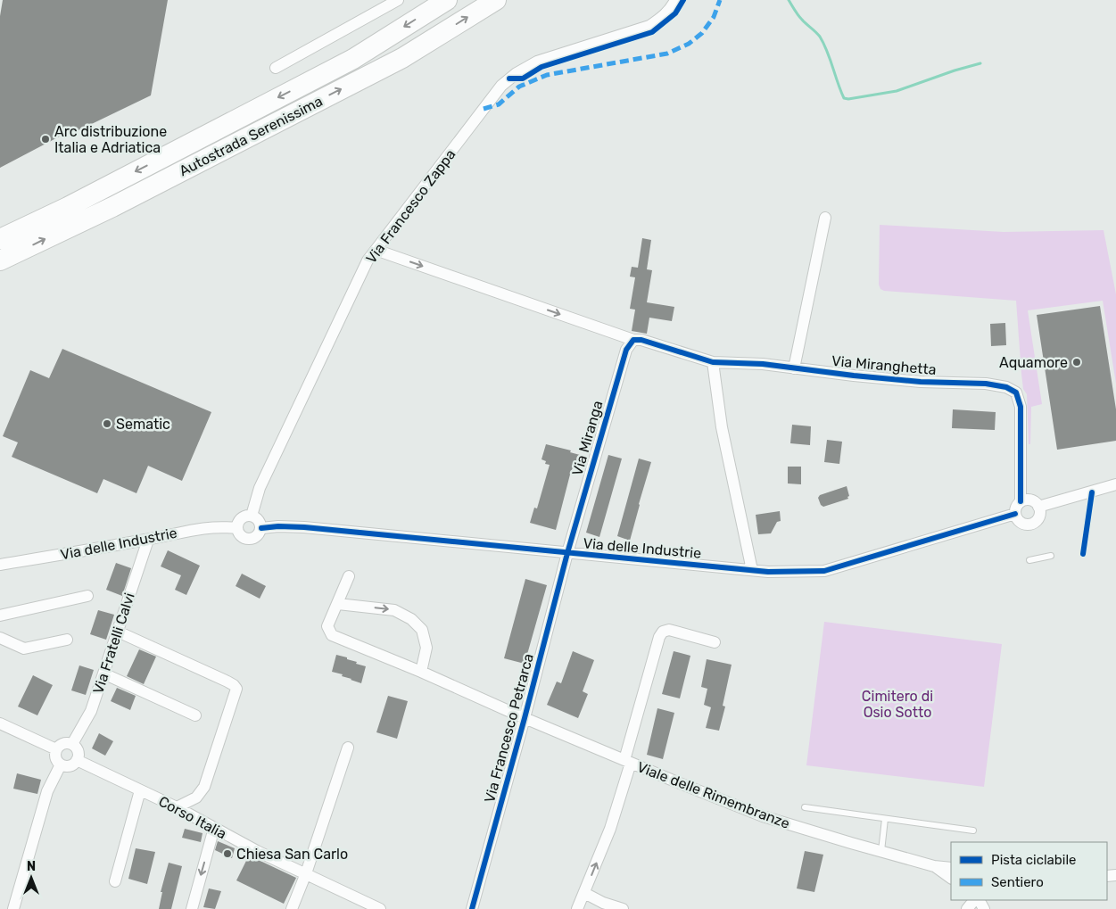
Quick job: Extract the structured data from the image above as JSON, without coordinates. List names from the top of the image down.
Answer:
{
  "streets": {
    "highway": ["Autostrada Serenissima"],
    "street": [
      "Via Francesco Zappa",
      "Via Miranghetta",
      "Via Miranga",
      "Via delle Industrie",
      "Via Fratelli Calvi",
      "Via Francesco Petrarca",
      "Viale delle Rimembranze",
      "Corso Italia"
    ]
  },
  "crossings": [
    ["Via Francesco Zappa", "Via delle Industrie"],
    ["Via Miranghetta", "Via Miranga"],
    ["Via Miranghetta", "Via delle Industrie"],
    ["Via Miranga", "Via delle Industrie"],
    ["Via Miranga", "Via Francesco Petrarca"],
    ["Via delle Industrie", "Via Fratelli Calvi"],
    ["Via delle Industrie", "Via Francesco Petrarca"],
    ["Via Fratelli Calvi", "Corso Italia"],
    ["Via Francesco Petrarca", "Viale delle Rimembranze"]
  ],
  "parks": ["Cimitero di Osio Sotto"],
  "places": [
    "Arc distribuzione Italia e Adriatica",
    "Aquamore",
    "Sematic",
    "Chiesa San Carlo"
  ],
  "legend": ["Pista ciclabile", "Sentiero"],
  "north": "top"
}
